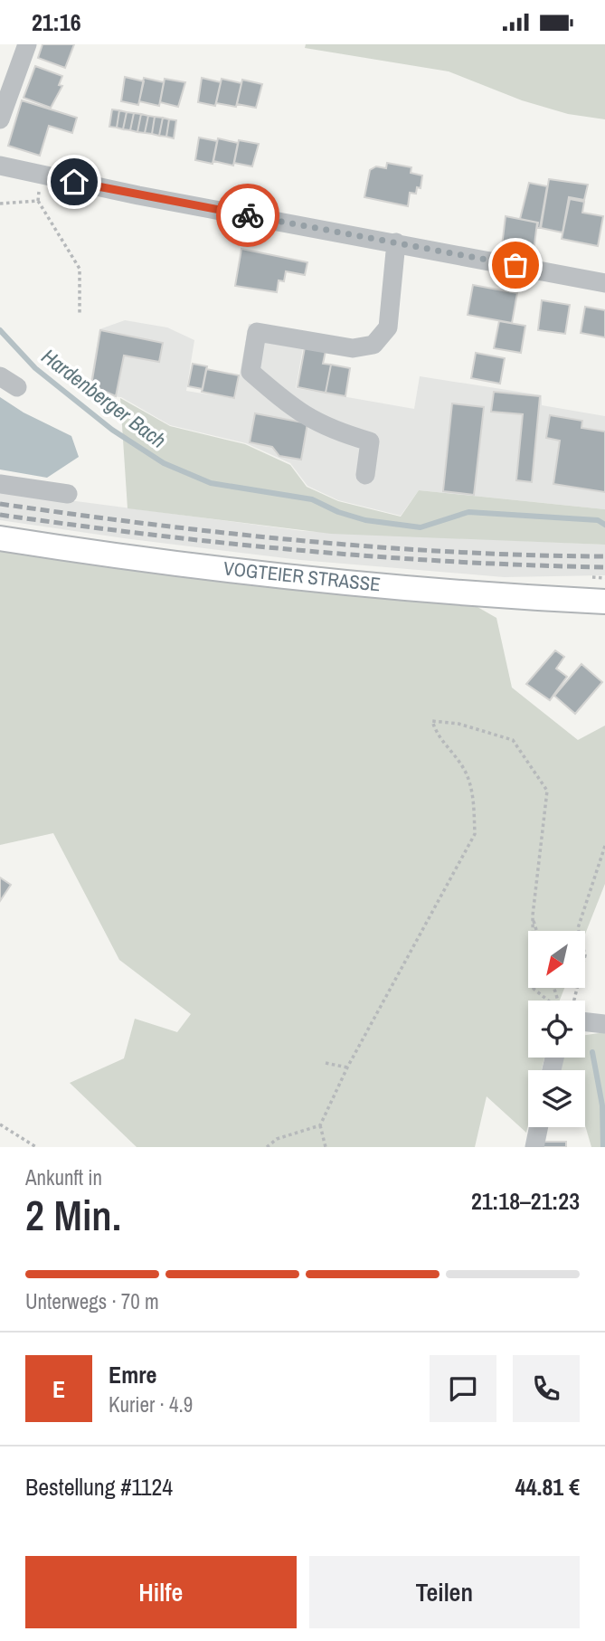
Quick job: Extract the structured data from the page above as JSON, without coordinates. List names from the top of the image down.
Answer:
{
  "streets": {
    "main road": ["VOGTEIER STRASSE"]
  },
  "water": ["Hardenberger Bach"],
  "north": "bottom left",
  "page": {
    "status": "21:16",
    "heading": ["2 Min.", "Ankunft in", "21:18–21:23"],
    "panel": [
      "Emre",
      "Kurier · 4.9",
      "Bestellung #1124",
      "44.81 €"
    ],
    "bar": "Unterwegs · 70 m",
    "round": "E",
    "buttons": ["Hilfe", "Teilen"]
  }
}
